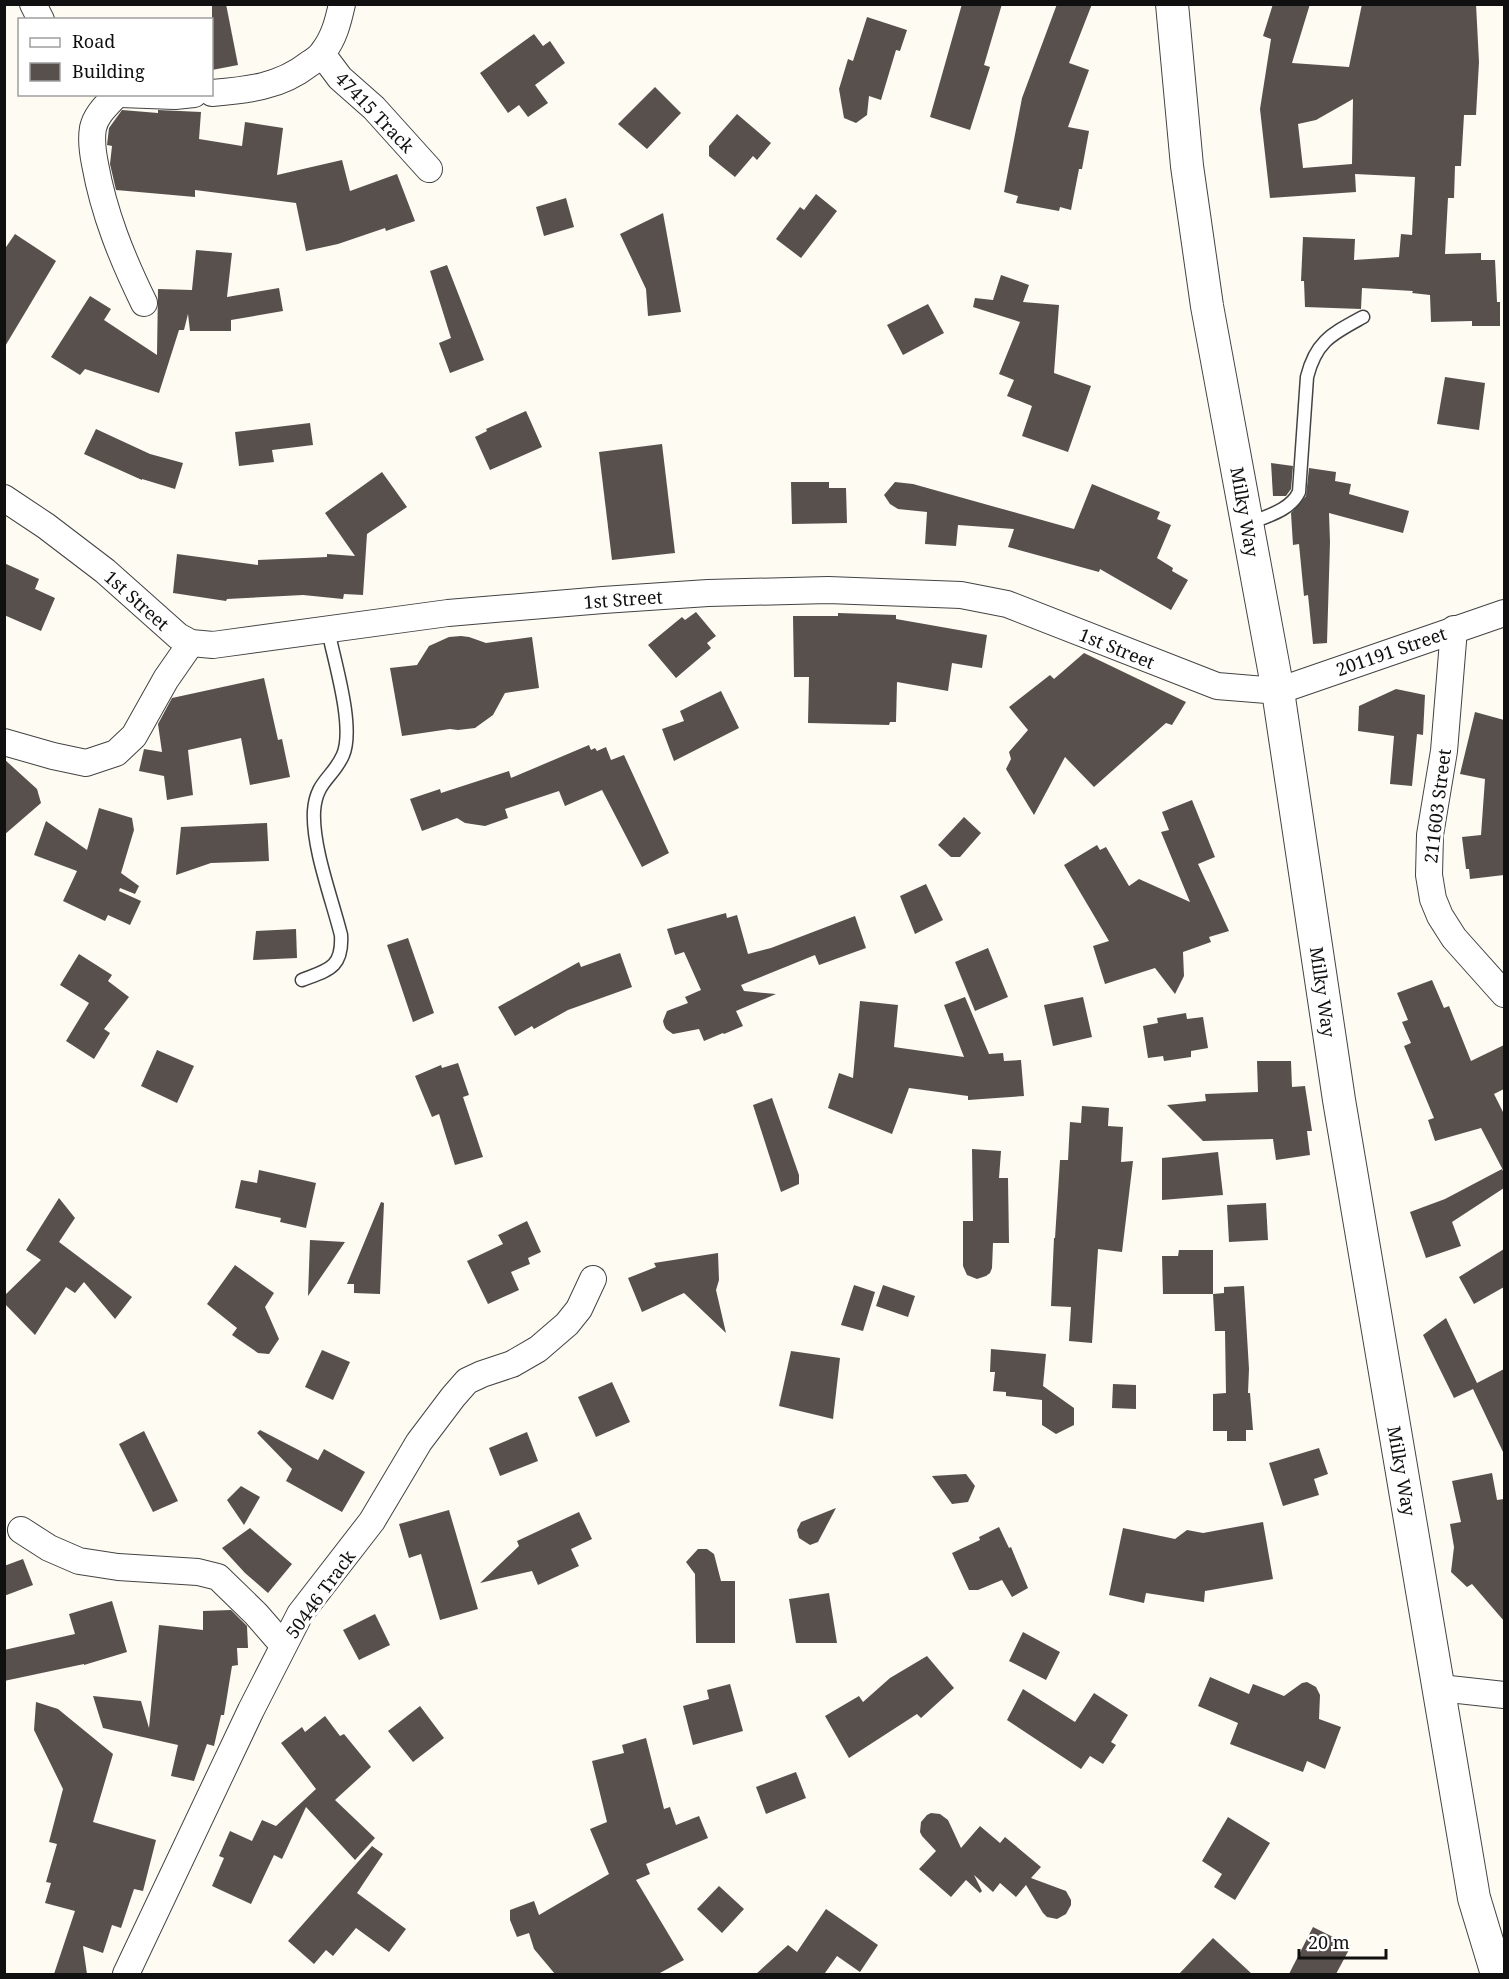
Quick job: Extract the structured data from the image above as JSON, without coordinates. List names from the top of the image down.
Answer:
{
  "streets": {
    "street": [
      "47415 Track",
      "Milky Way",
      "1st Street",
      "201191 Street",
      "211603 Street",
      "50446 Track"
    ]
  },
  "crossings": [
    ["Milky Way", "1st Street"],
    ["Milky Way", "201191 Street"],
    ["1st Street", "201191 Street"],
    ["201191 Street", "211603 Street"]
  ],
  "legend": ["Road", "Building"],
  "scale_bar": "20 m"
}
